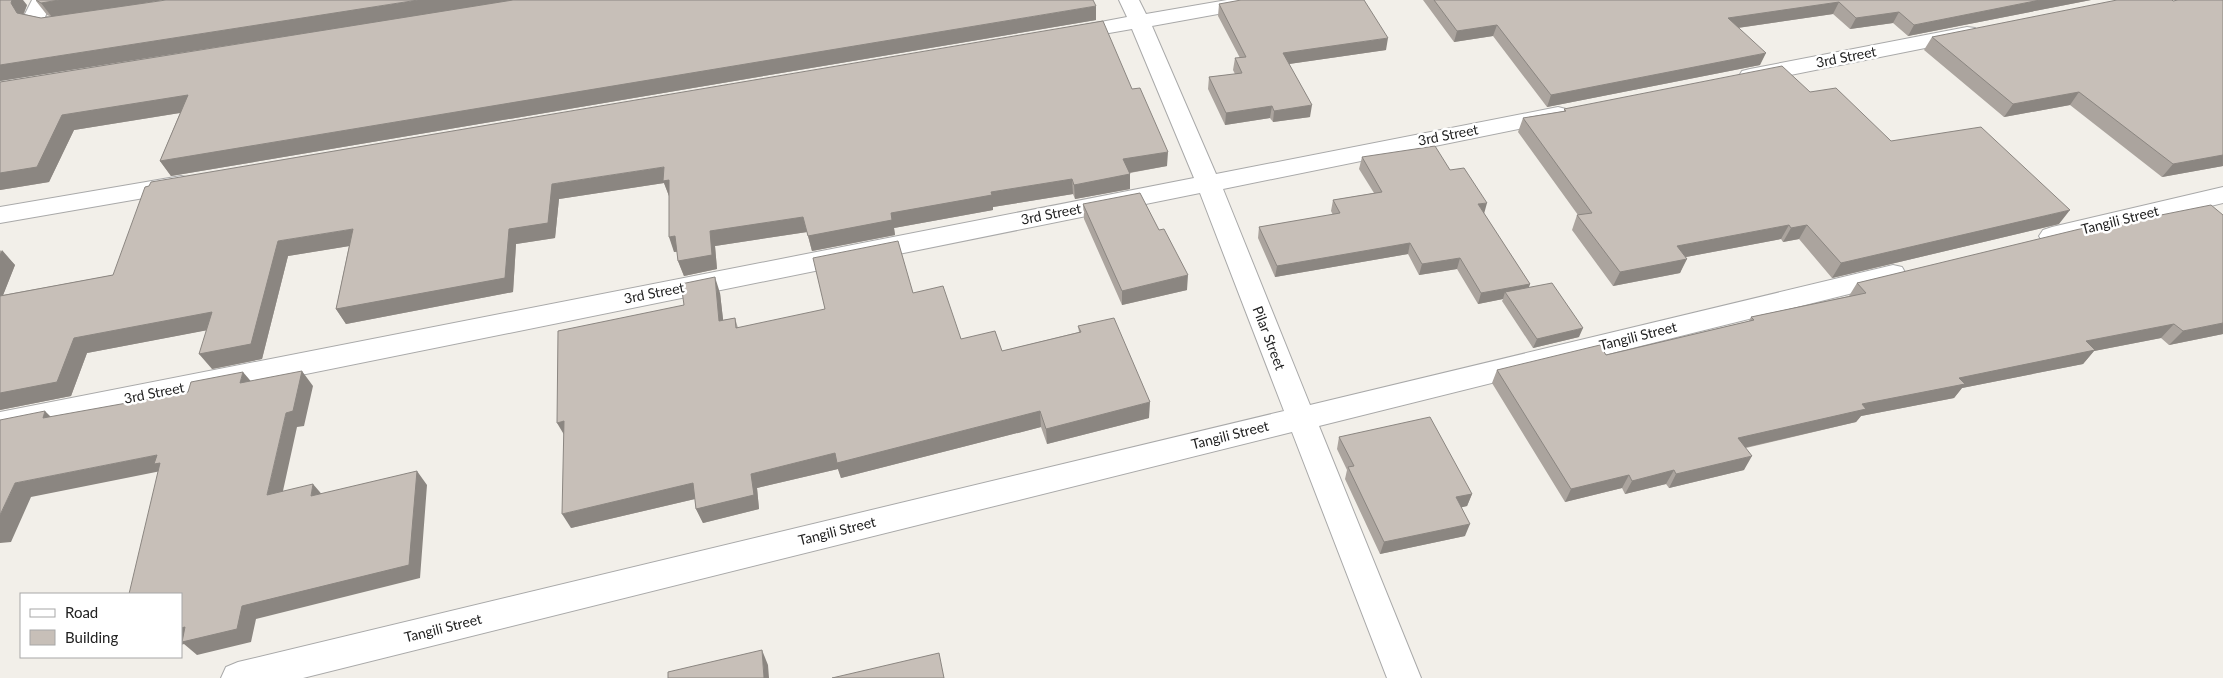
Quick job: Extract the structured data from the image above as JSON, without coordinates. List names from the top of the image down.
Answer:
{
  "streets": {
    "street": ["3rd Street", "Tangili Street", "Pilar Street"]
  },
  "crossings": [
    ["3rd Street", "Pilar Street"],
    ["Tangili Street", "Pilar Street"]
  ],
  "legend": ["Road", "Building"]
}
